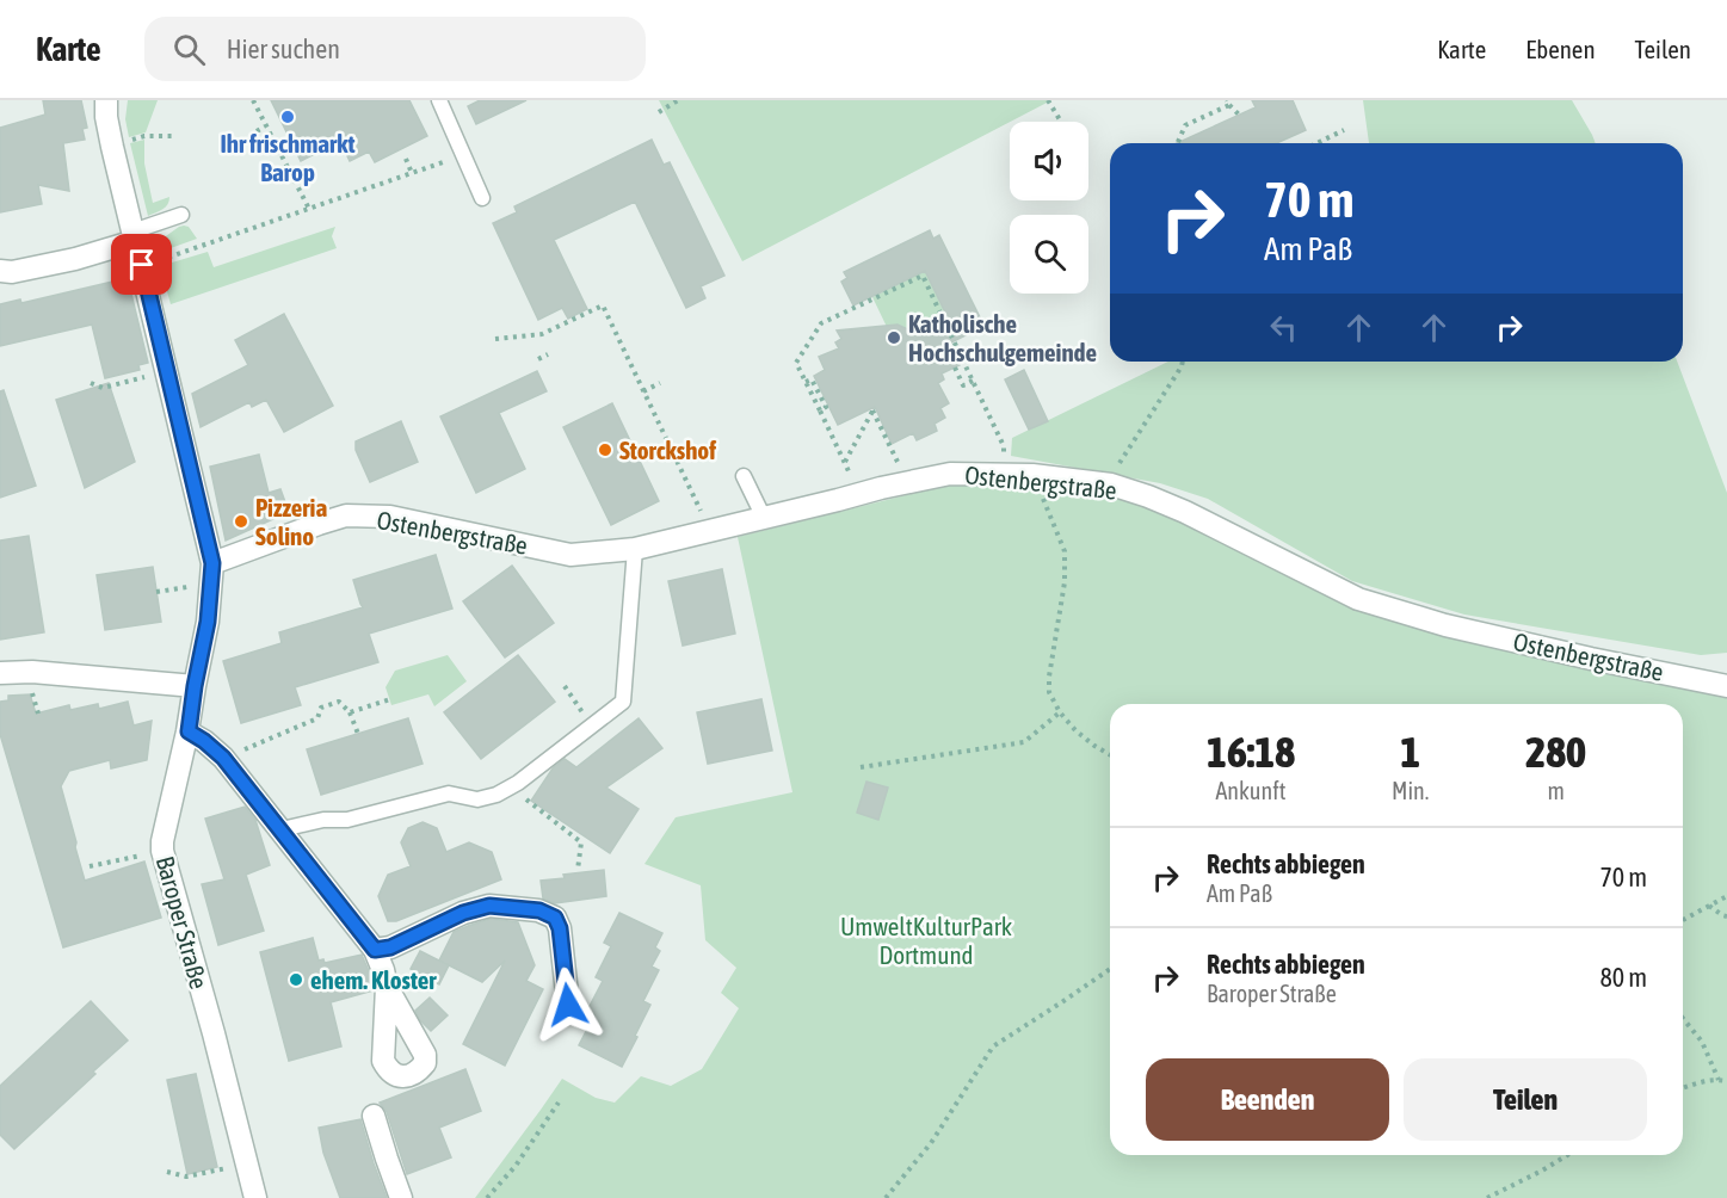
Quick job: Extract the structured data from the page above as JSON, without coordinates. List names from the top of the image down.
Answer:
{
  "streets": {
    "street": ["Ostenbergstraße", "Baroper Straße"]
  },
  "crossings": [
    ["Ostenbergstraße", "Baroper Straße"]
  ],
  "parks": ["UmweltKulturPark Dortmund"],
  "places": [
    "Ihr frischmarkt Barop",
    "Katholische Hochschulgemeinde",
    "Storckshof",
    "Pizzeria Solino",
    "ehem. Kloster"
  ],
  "page": {
    "header": "Karte",
    "search": "Hier suchen",
    "nav": ["Karte", "Ebenen", "Teilen"],
    "turn": ["70 m", "Am Paß"],
    "eta": [
      "16:18",
      "Ankunft",
      "1",
      "Min.",
      "280",
      "m"
    ],
    "list": [
      {
        "name": "Rechts abbiegen",
        "note": "Am Paß",
        "value": "70 m"
      },
      {
        "name": "Rechts abbiegen",
        "note": "Baroper Straße",
        "value": "80 m"
      }
    ],
    "buttons": ["Beenden", "Teilen"]
  }
}
